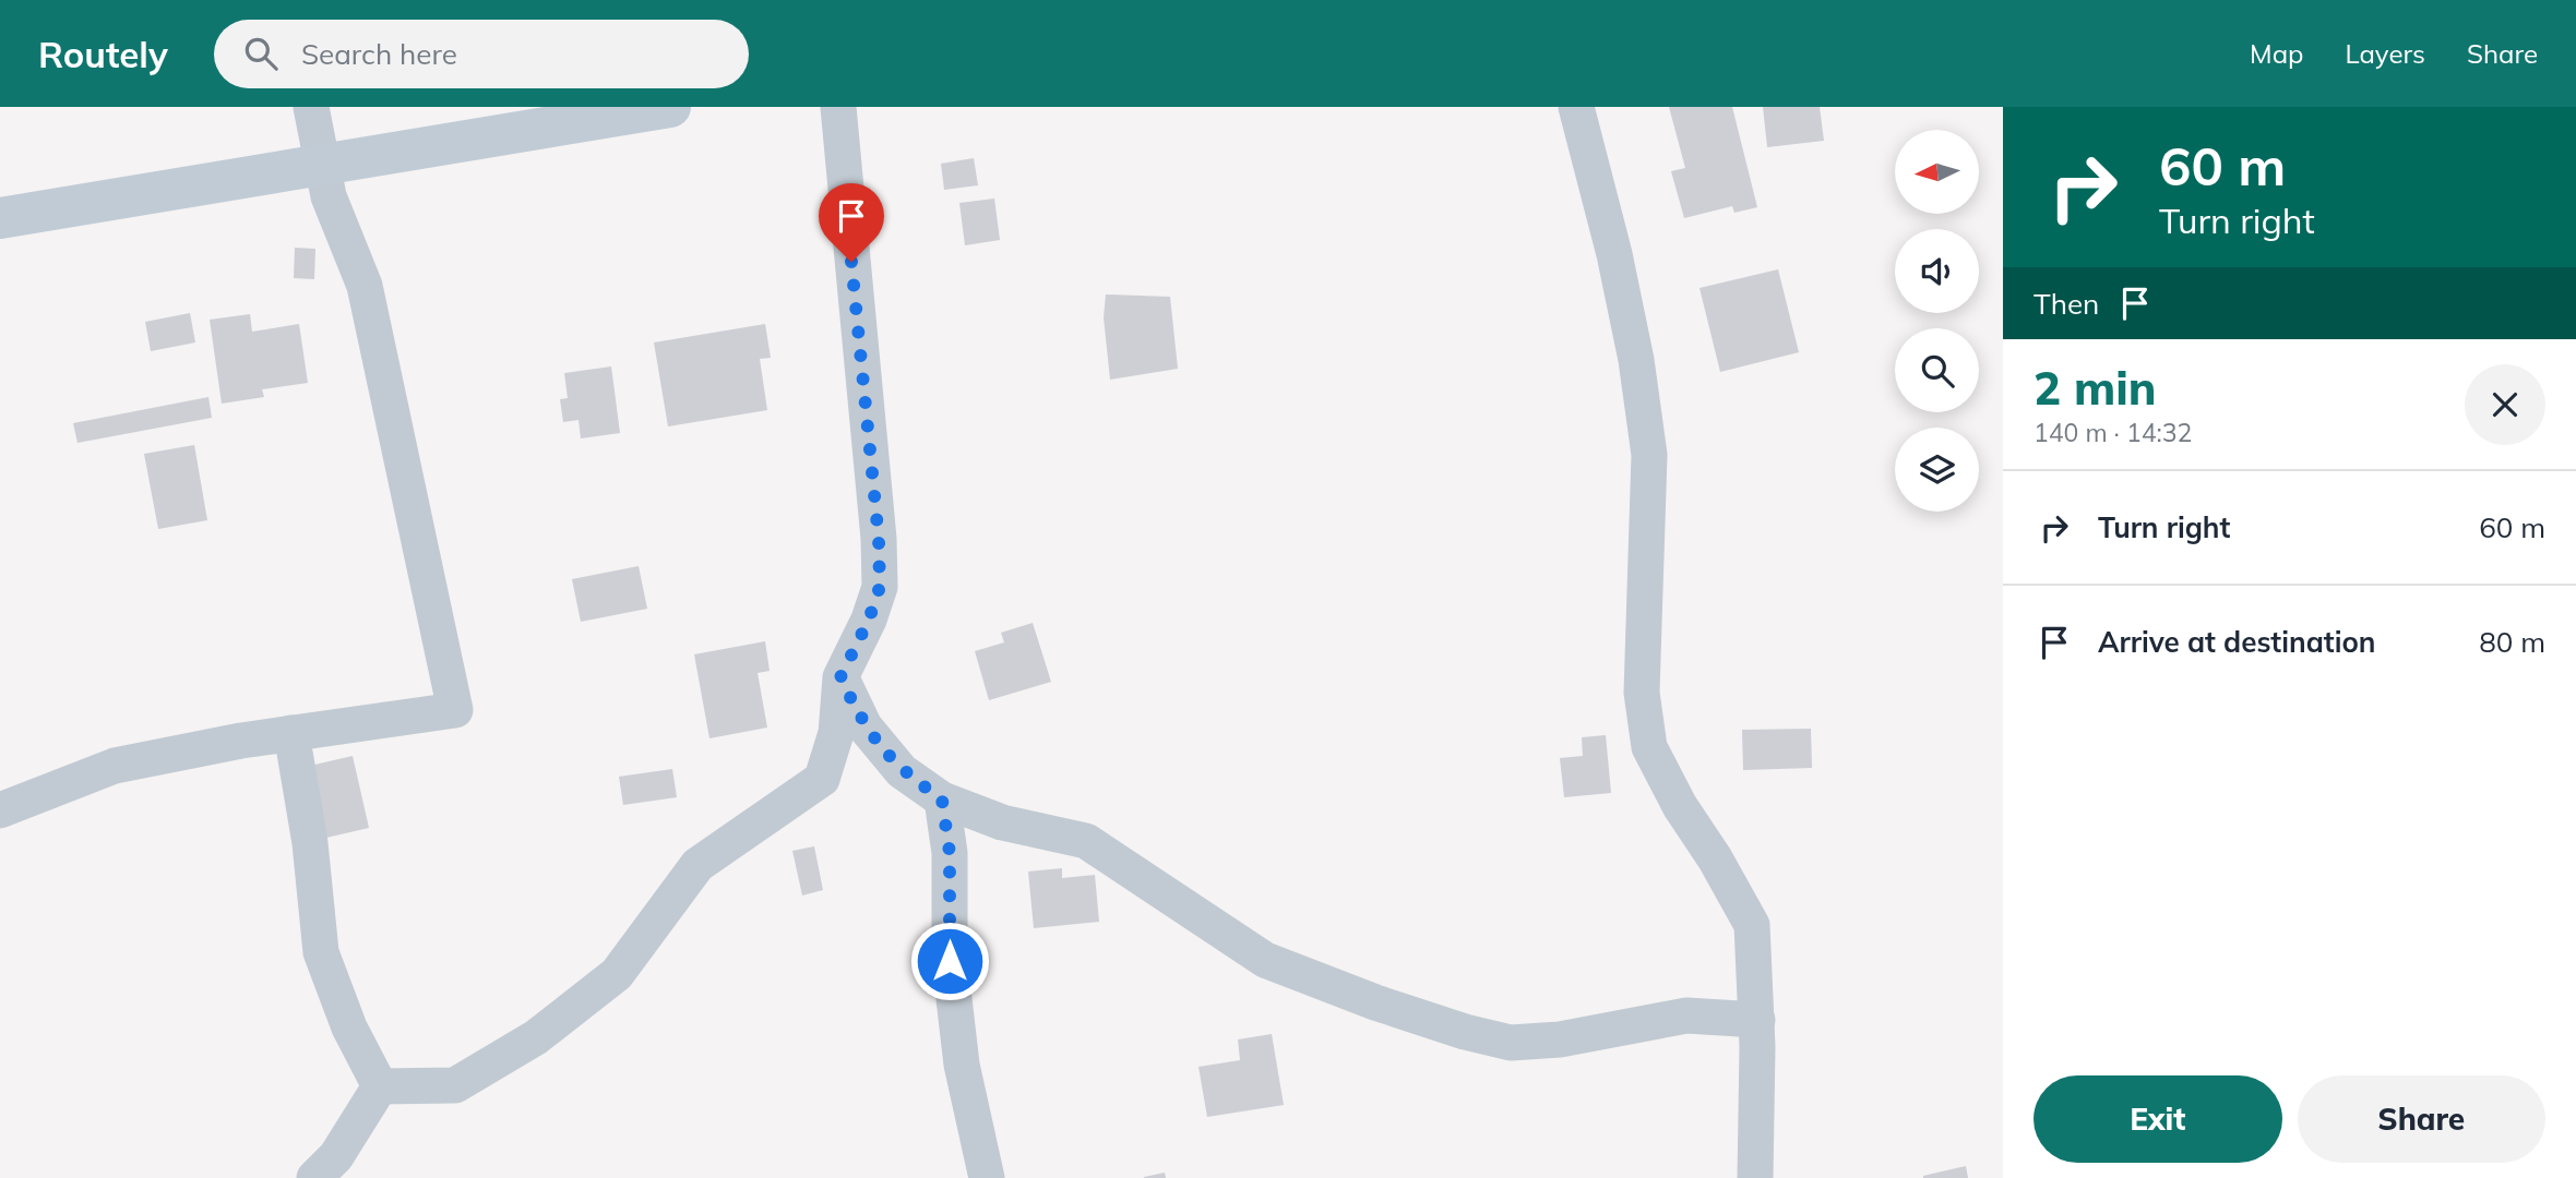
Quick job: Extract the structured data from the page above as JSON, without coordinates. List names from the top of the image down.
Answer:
{
  "north": "left",
  "page": {
    "header": "Routely",
    "search": "Search here",
    "nav": ["Map", "Layers", "Share"],
    "turn": ["60 m", "Turn right"],
    "then": "Then",
    "heading": ["2 min", "140 m · 14:32"],
    "list": [
      {
        "name": "Turn right",
        "value": "60 m"
      },
      {
        "name": "Arrive at destination",
        "value": "80 m"
      }
    ],
    "buttons": ["Exit", "Share"]
  }
}
